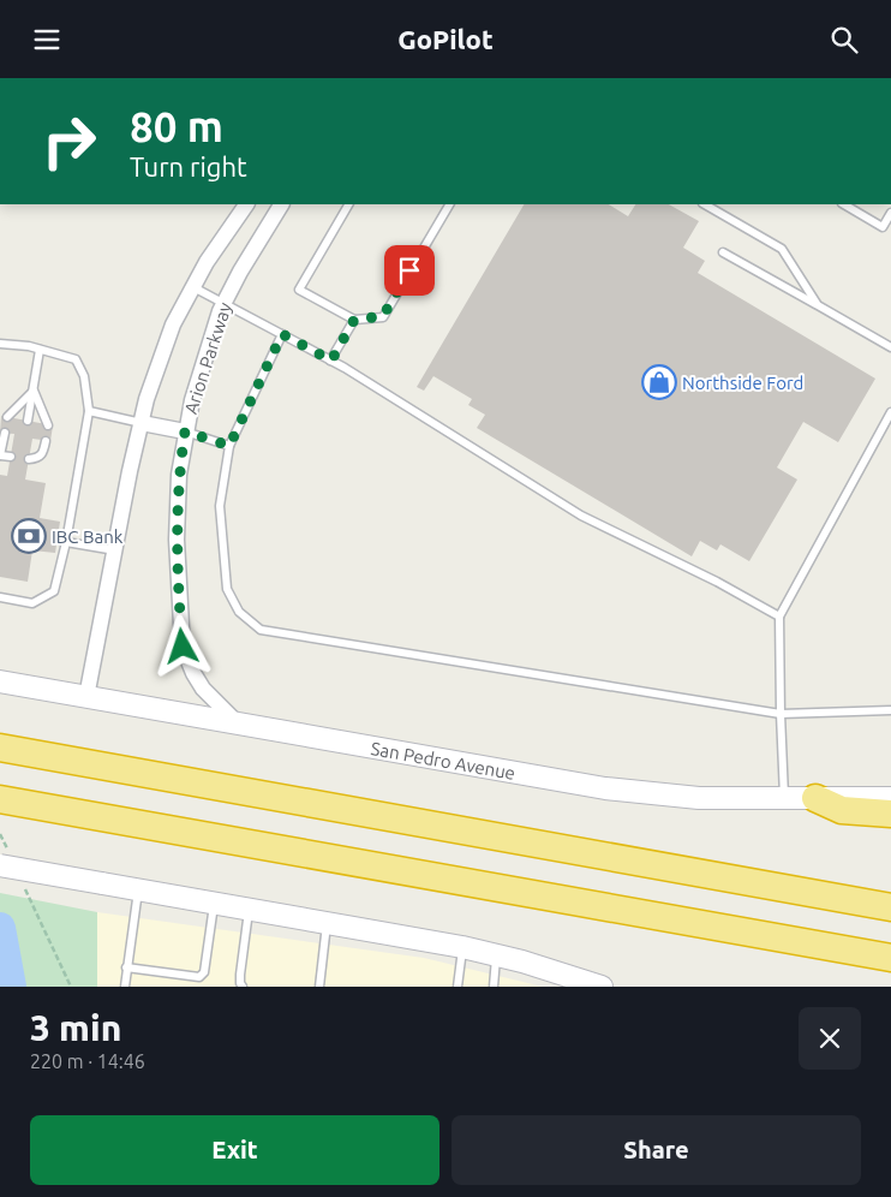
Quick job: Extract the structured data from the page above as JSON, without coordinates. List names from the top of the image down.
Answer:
{
  "streets": {
    "main road": ["San Pedro Avenue"],
    "street": ["Arion Parkway"]
  },
  "crossings": [
    ["Arion Parkway", "San Pedro Avenue"]
  ],
  "places": {
    "shop": ["Northside Ford"],
    "bank": ["IBC Bank"]
  },
  "page": {
    "header": "GoPilot",
    "turn": ["80 m", "Turn right"],
    "heading": ["3 min", "220 m · 14:46"],
    "buttons": ["Exit", "Share"]
  }
}
